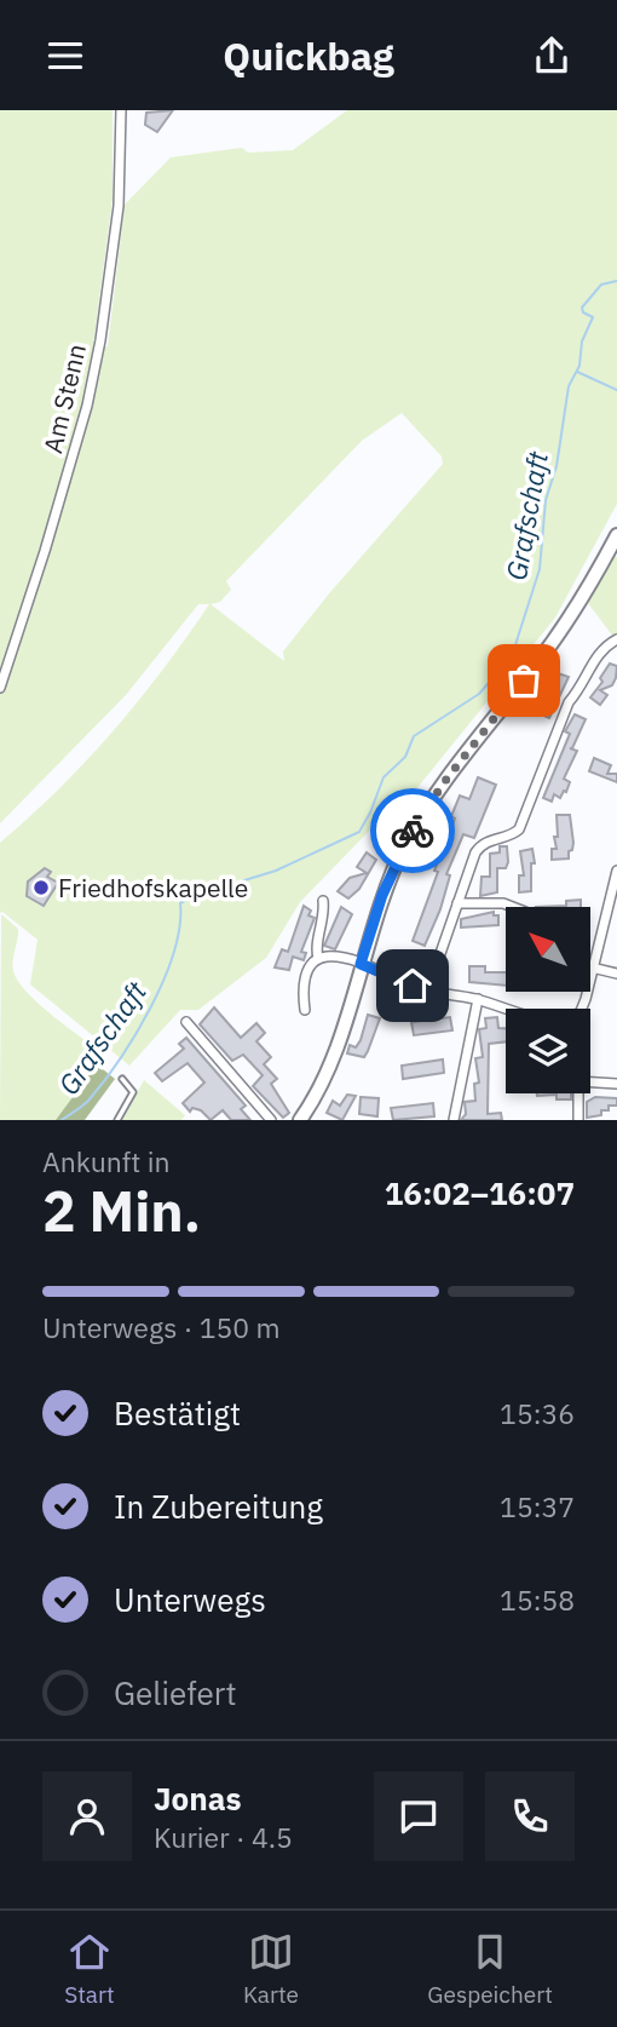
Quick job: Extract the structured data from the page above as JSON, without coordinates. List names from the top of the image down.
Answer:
{
  "streets": {
    "street": ["Am Stenn"]
  },
  "water": ["Grafschaft"],
  "places": ["Friedhofskapelle"],
  "north": "top left",
  "page": {
    "header": "Quickbag",
    "heading": ["2 Min.", "Ankunft in", "16:02–16:07"],
    "panel": ["Jonas", "Kurier · 4.5"],
    "bar": "Unterwegs · 150 m",
    "list": [
      ["Bestätigt", "15:36"],
      ["In Zubereitung", "15:37"],
      ["Unterwegs", "15:58"],
      "Geliefert"
    ],
    "tabs": ["Start", "Karte", "Gespeichert"]
  }
}
